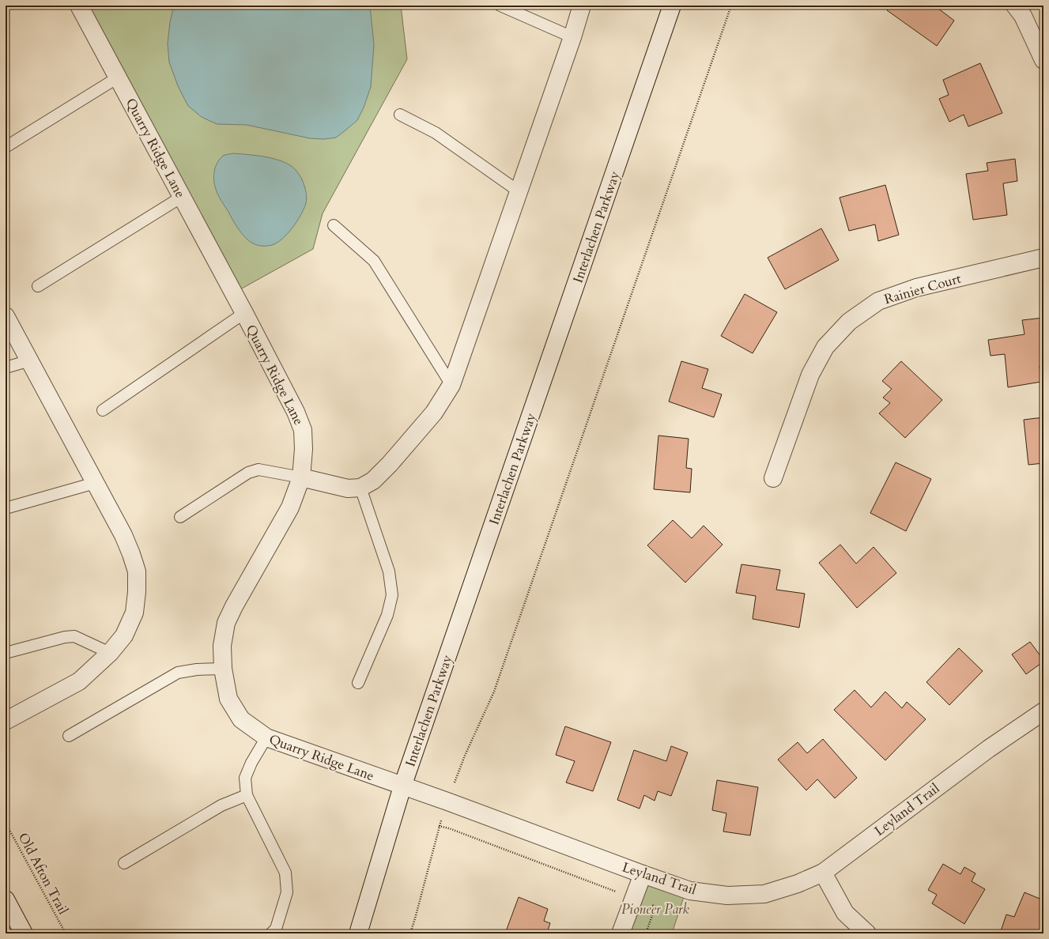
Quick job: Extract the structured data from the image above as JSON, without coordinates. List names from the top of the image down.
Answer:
{
  "streets": {
    "street": [
      "Quarry Ridge Lane",
      "Interlachen Parkway",
      "Rainier Court",
      "Leyland Trail"
    ],
    "path": ["Old Afton Trail"]
  },
  "crossings": [
    ["Quarry Ridge Lane", "Interlachen Parkway"],
    ["Quarry Ridge Lane", "Leyland Trail"],
    ["Interlachen Parkway", "Leyland Trail"]
  ],
  "parks": ["Pioneer Park"]
}
